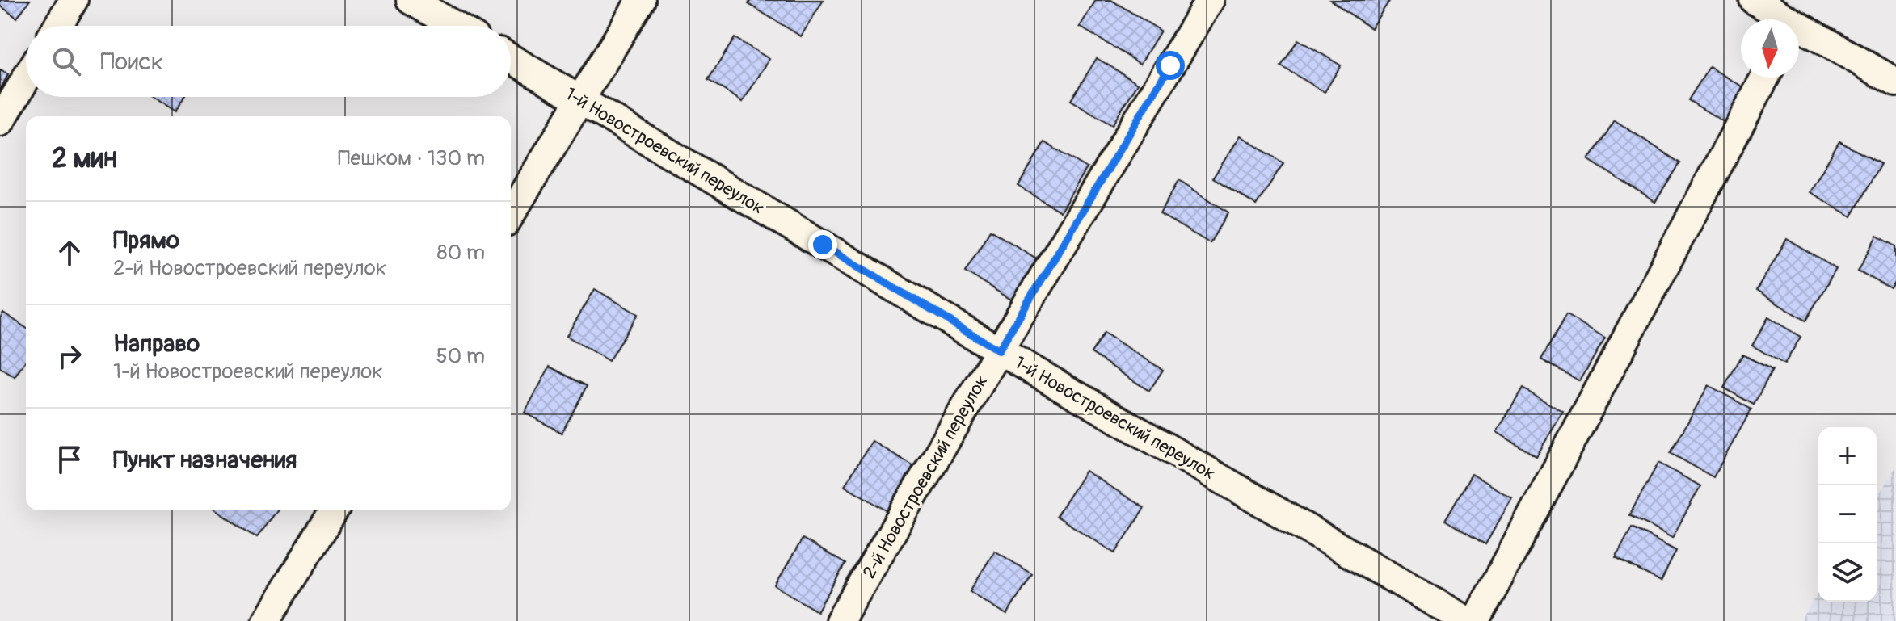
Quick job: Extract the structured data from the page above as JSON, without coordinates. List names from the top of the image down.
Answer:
{
  "streets": {
    "street": ["1-й Новостроевский переулок", "2-й Новостроевский переулок"]
  },
  "crossings": [
    ["1-й Новостроевский переулок", "2-й Новостроевский переулок"]
  ],
  "north": "bottom",
  "page": {
    "search": "Поиск",
    "heading": ["2 мин", "Пешком · 130 m"],
    "list": [
      ["Прямо", "2-й Новостроевский переулок", "80 m"],
      ["Направо", "1-й Новостроевский переулок", "50 m"],
      "Пункт назначения"
    ],
    "map_buttons": ["+", "−"]
  }
}
